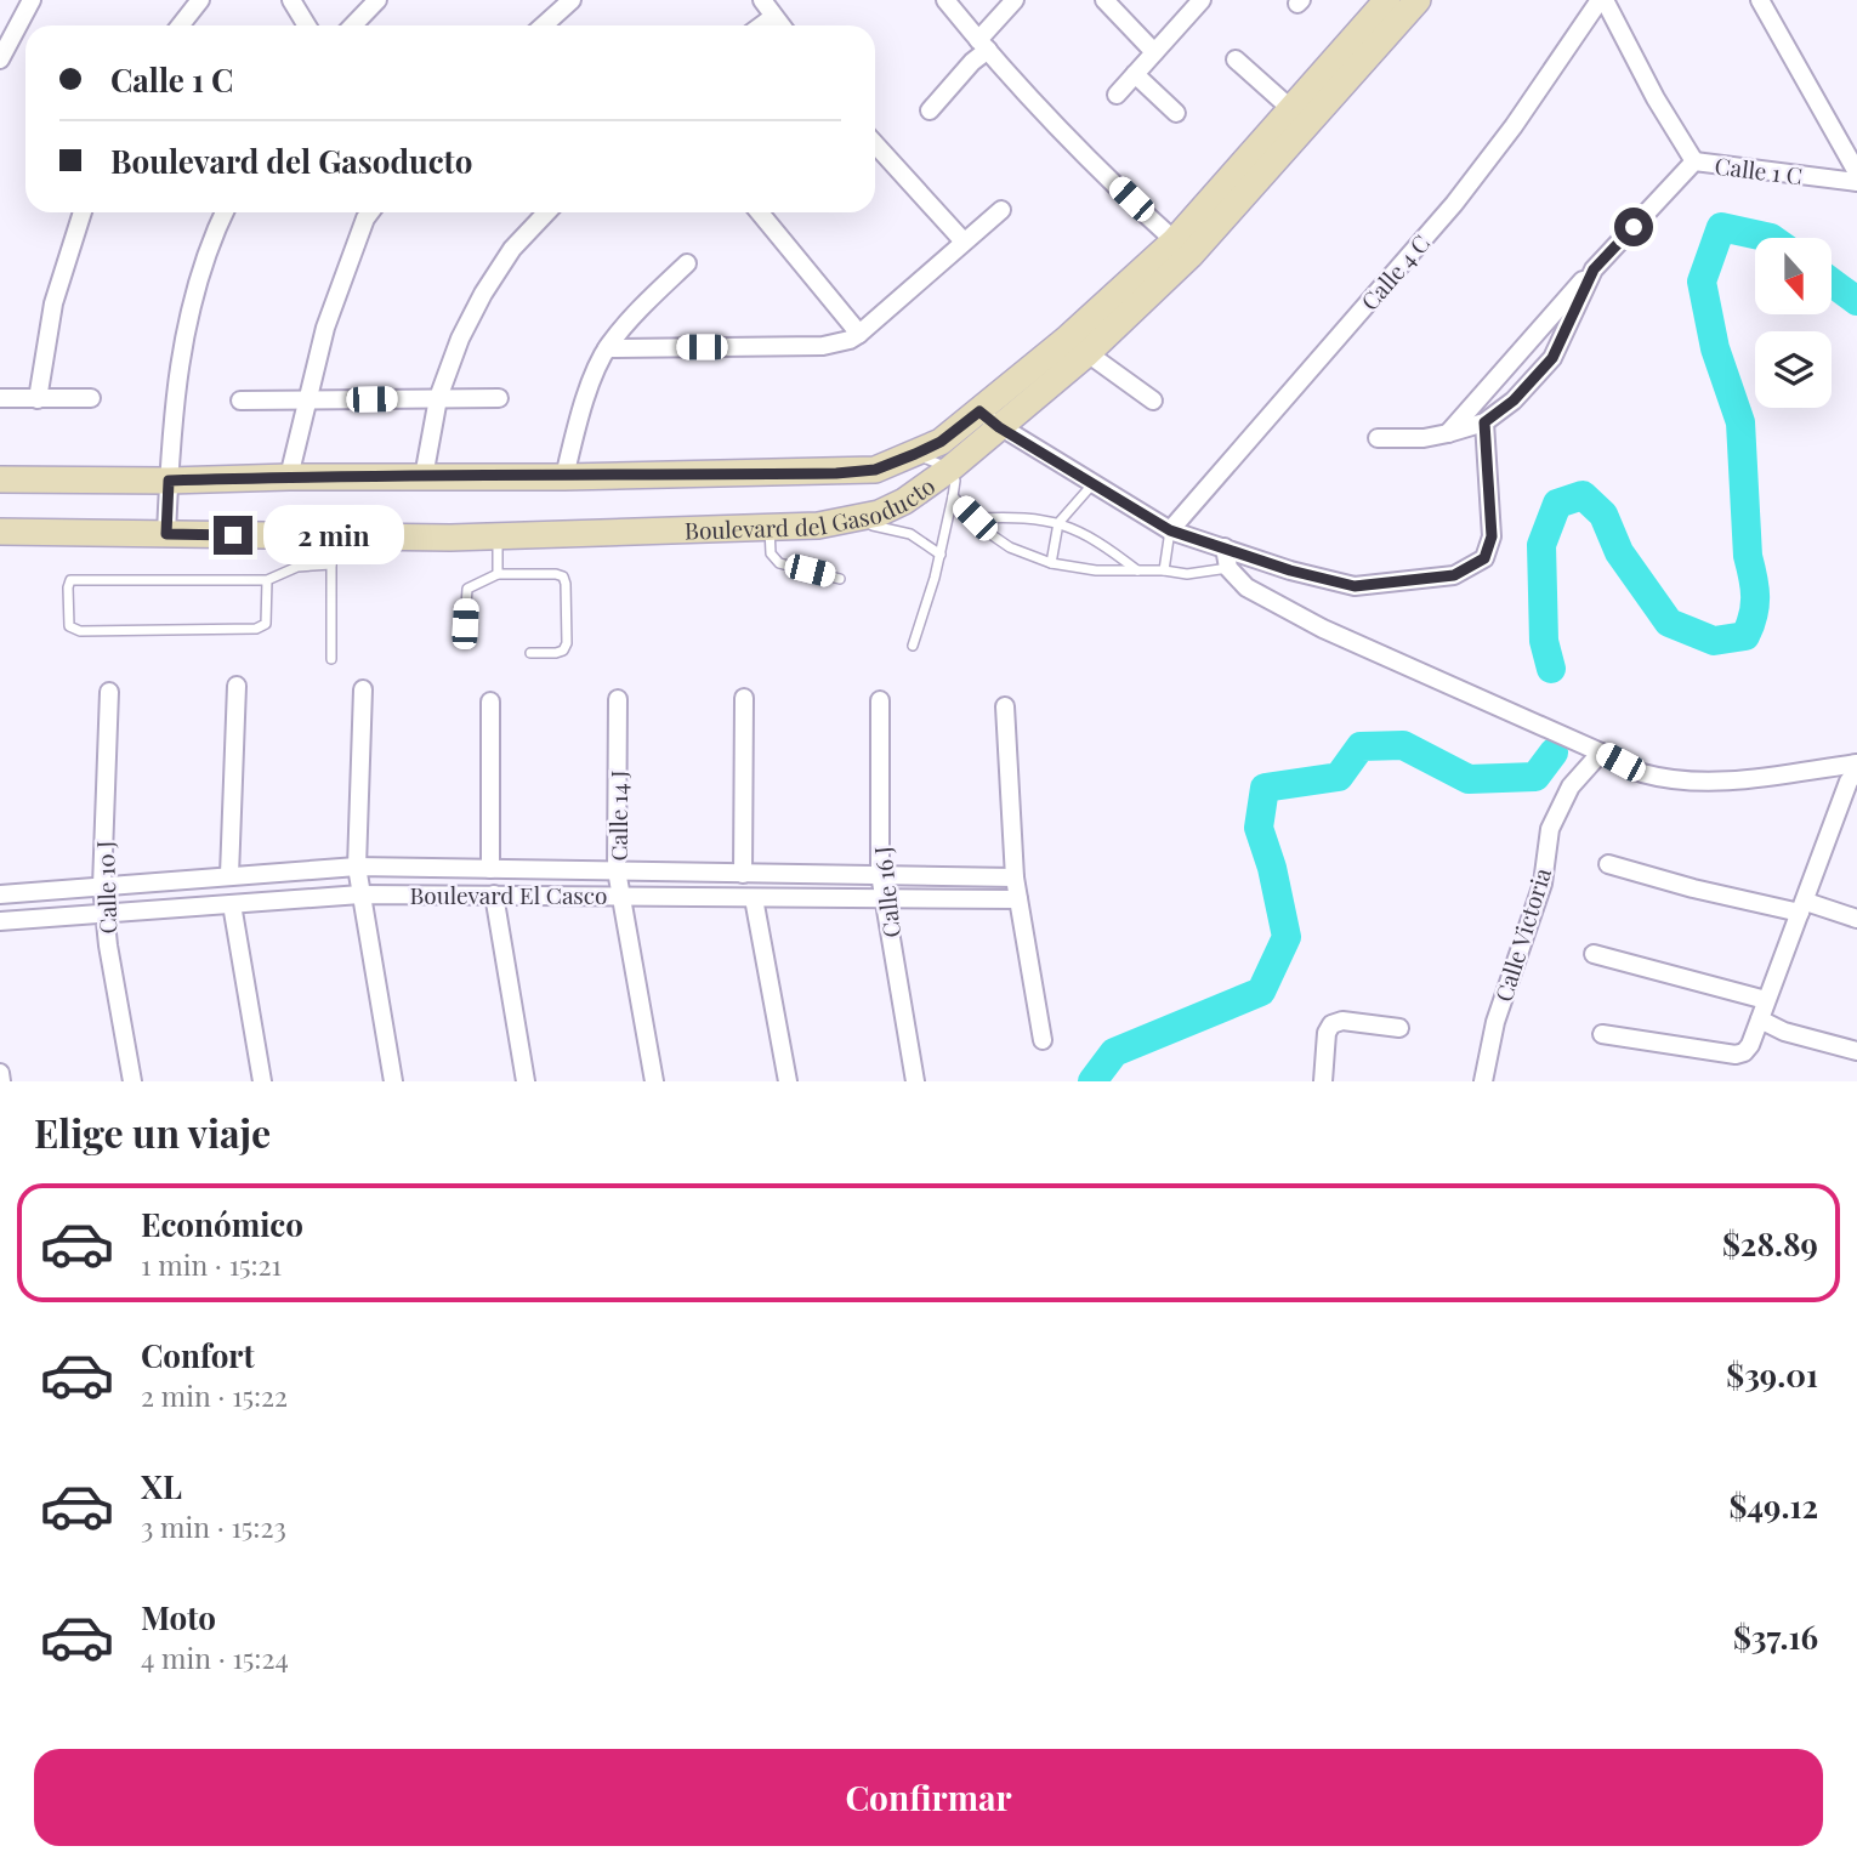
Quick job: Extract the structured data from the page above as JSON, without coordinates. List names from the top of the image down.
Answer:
{
  "streets": {
    "street": [
      "Calle 1 C",
      "Calle 4 C",
      "Boulevard del Gasoducto",
      "Calle 14 J",
      "Calle 10 J",
      "Calle 16 J",
      "Boulevard El Casco",
      "Calle Victoria"
    ]
  },
  "crossings": [
    ["Calle 14 J", "Boulevard El Casco"],
    ["Calle 10 J", "Boulevard El Casco"],
    ["Calle 16 J", "Boulevard El Casco"]
  ],
  "north": "bottom",
  "page": {
    "banner": ["Calle 1 C", "Boulevard del Gasoducto"],
    "bubble": "2 min",
    "heading": "Elige un viaje",
    "list": [
      {
        "name": "Económico",
        "note": "1 min · 15:21",
        "value": "$28.89"
      },
      {
        "name": "Confort",
        "note": "2 min · 15:22",
        "value": "$39.01"
      },
      {
        "name": "XL",
        "note": "3 min · 15:23",
        "value": "$49.12"
      },
      {
        "name": "Moto",
        "note": "4 min · 15:24",
        "value": "$37.16"
      }
    ],
    "buttons": "Confirmar"
  }
}
